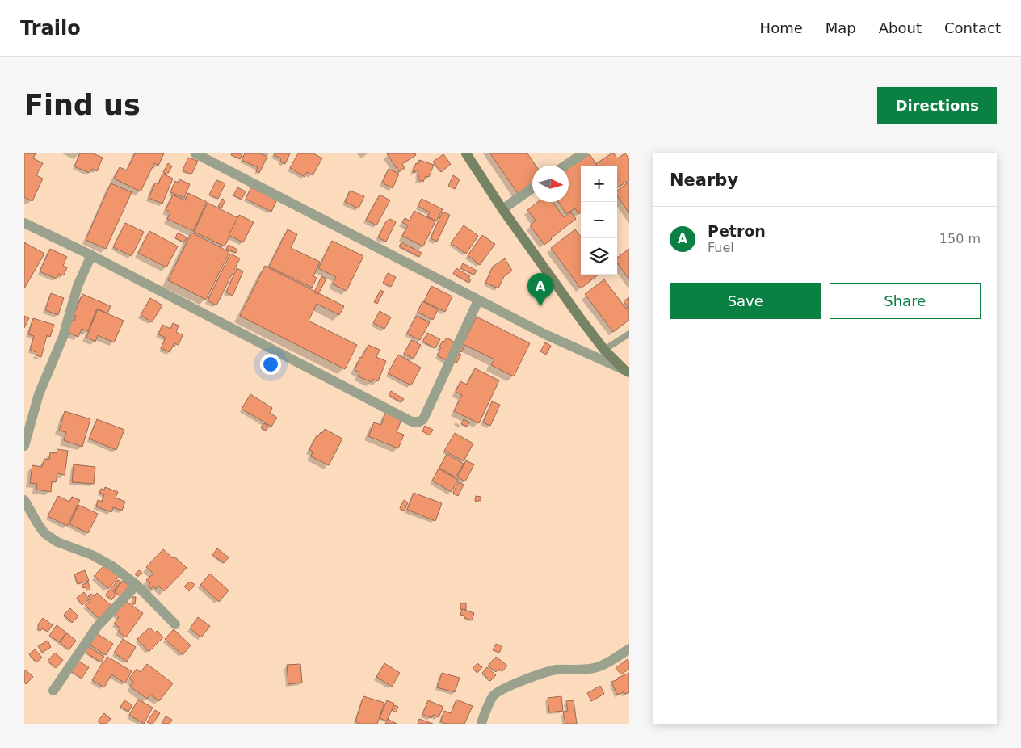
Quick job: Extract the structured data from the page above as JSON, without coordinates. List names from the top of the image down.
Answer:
{
  "north": "right",
  "page": {
    "header": "Trailo",
    "nav": [
      "Home",
      "Map",
      "About",
      "Contact"
    ],
    "buttons": [
      "Directions",
      ["Save", "Share"]
    ],
    "title": "Find us",
    "heading": "Nearby",
    "map_buttons": ["+", "−"],
    "list": [
      {
        "mark": "A",
        "name": "Petron",
        "note": "Fuel",
        "value": "150 m"
      }
    ],
    "pins": "A"
  }
}
